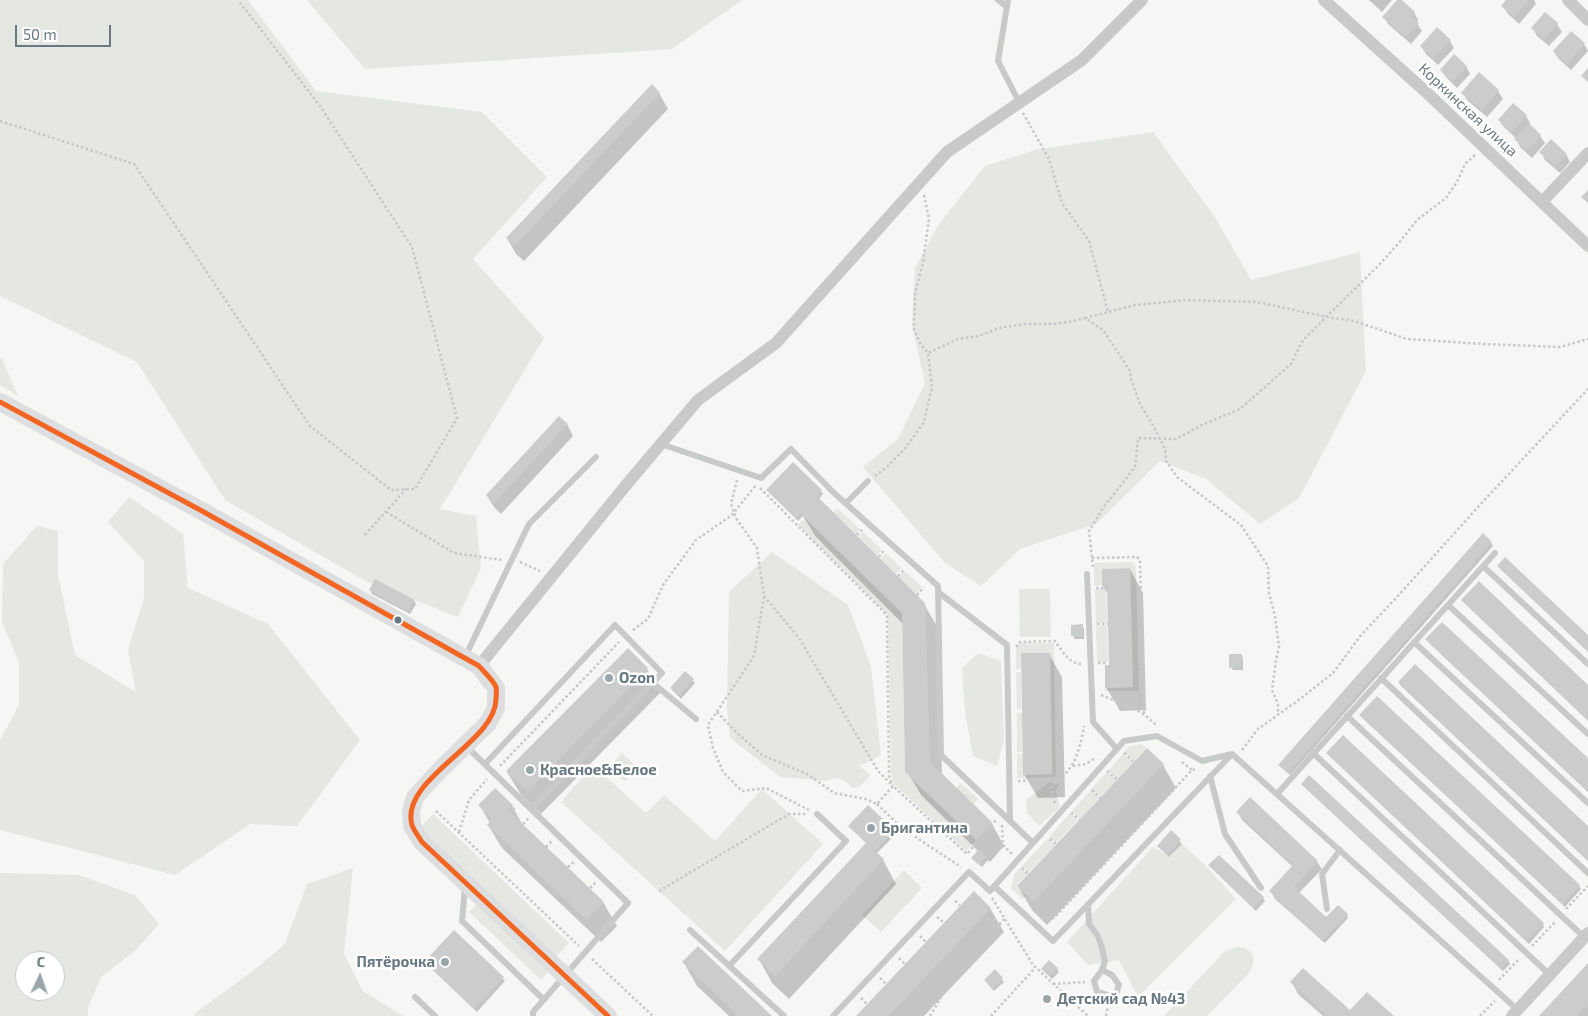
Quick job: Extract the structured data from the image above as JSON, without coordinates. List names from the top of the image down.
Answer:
{
  "streets": {
    "street": ["Коркинская улица"]
  },
  "places": [
    "Ozon",
    "Красное&Белое",
    "Бригантина",
    "Пятёрочка",
    "Детский сад №43"
  ],
  "scale_bar": "50 m",
  "north": "top"
}
